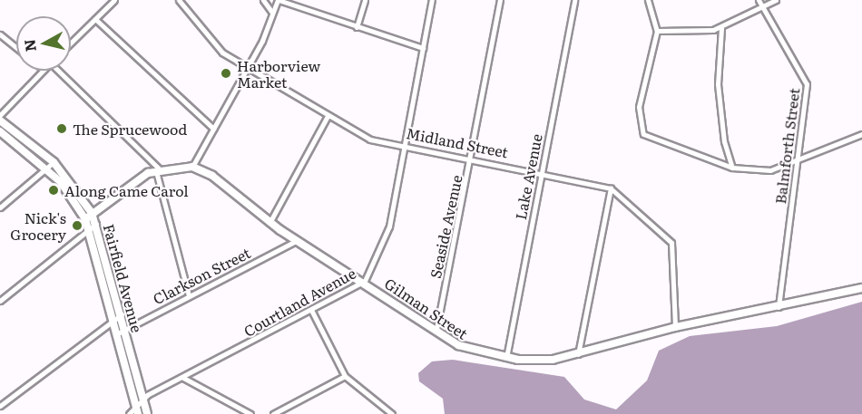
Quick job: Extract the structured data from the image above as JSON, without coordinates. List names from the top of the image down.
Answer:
{
  "streets": {
    "street": [
      "Midland Street",
      "Balmforth Street",
      "Lake Avenue",
      "Seaside Avenue",
      "Clarkson Street",
      "Fairfield Avenue",
      "Courtland Avenue",
      "Gilman Street"
    ]
  },
  "crossings": [
    ["Midland Street", "Lake Avenue"],
    ["Midland Street", "Seaside Avenue"],
    ["Midland Street", "Courtland Avenue"],
    ["Midland Street", "Gilman Street"],
    ["Balmforth Street", "Gilman Street"],
    ["Lake Avenue", "Gilman Street"],
    ["Seaside Avenue", "Gilman Street"],
    ["Clarkson Street", "Fairfield Avenue"],
    ["Clarkson Street", "Gilman Street"],
    ["Fairfield Avenue", "Courtland Avenue"],
    ["Courtland Avenue", "Gilman Street"]
  ],
  "places": [
    "Harborview Market",
    "The Sprucewood",
    "Along Came Carol",
    "Nick's Grocery"
  ],
  "north": "left"
}
